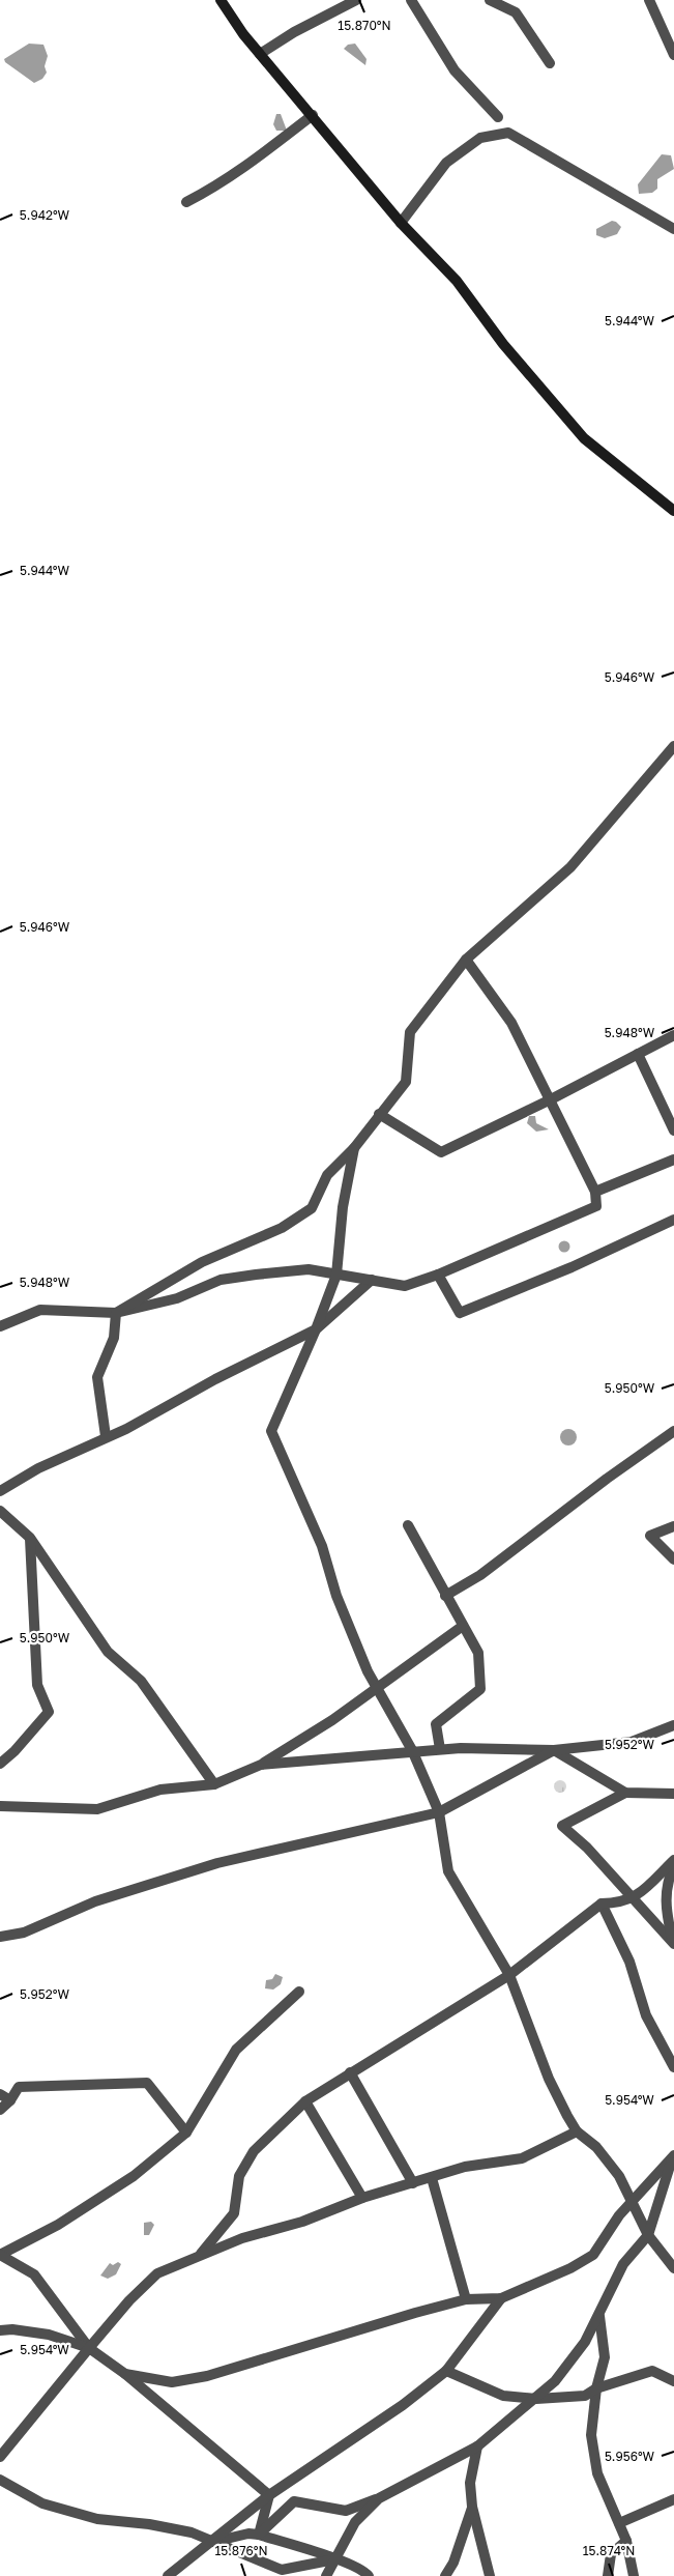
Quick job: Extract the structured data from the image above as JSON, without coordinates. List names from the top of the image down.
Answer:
{
  "coordinates": [
    "15.870°N",
    "5.942°W",
    "5.944°W",
    "5.946°W",
    "5.948°W",
    "5.950°W",
    "5.952°W",
    "5.954°W",
    "5.956°W",
    "15.876°N",
    "15.874°N"
  ]
}
